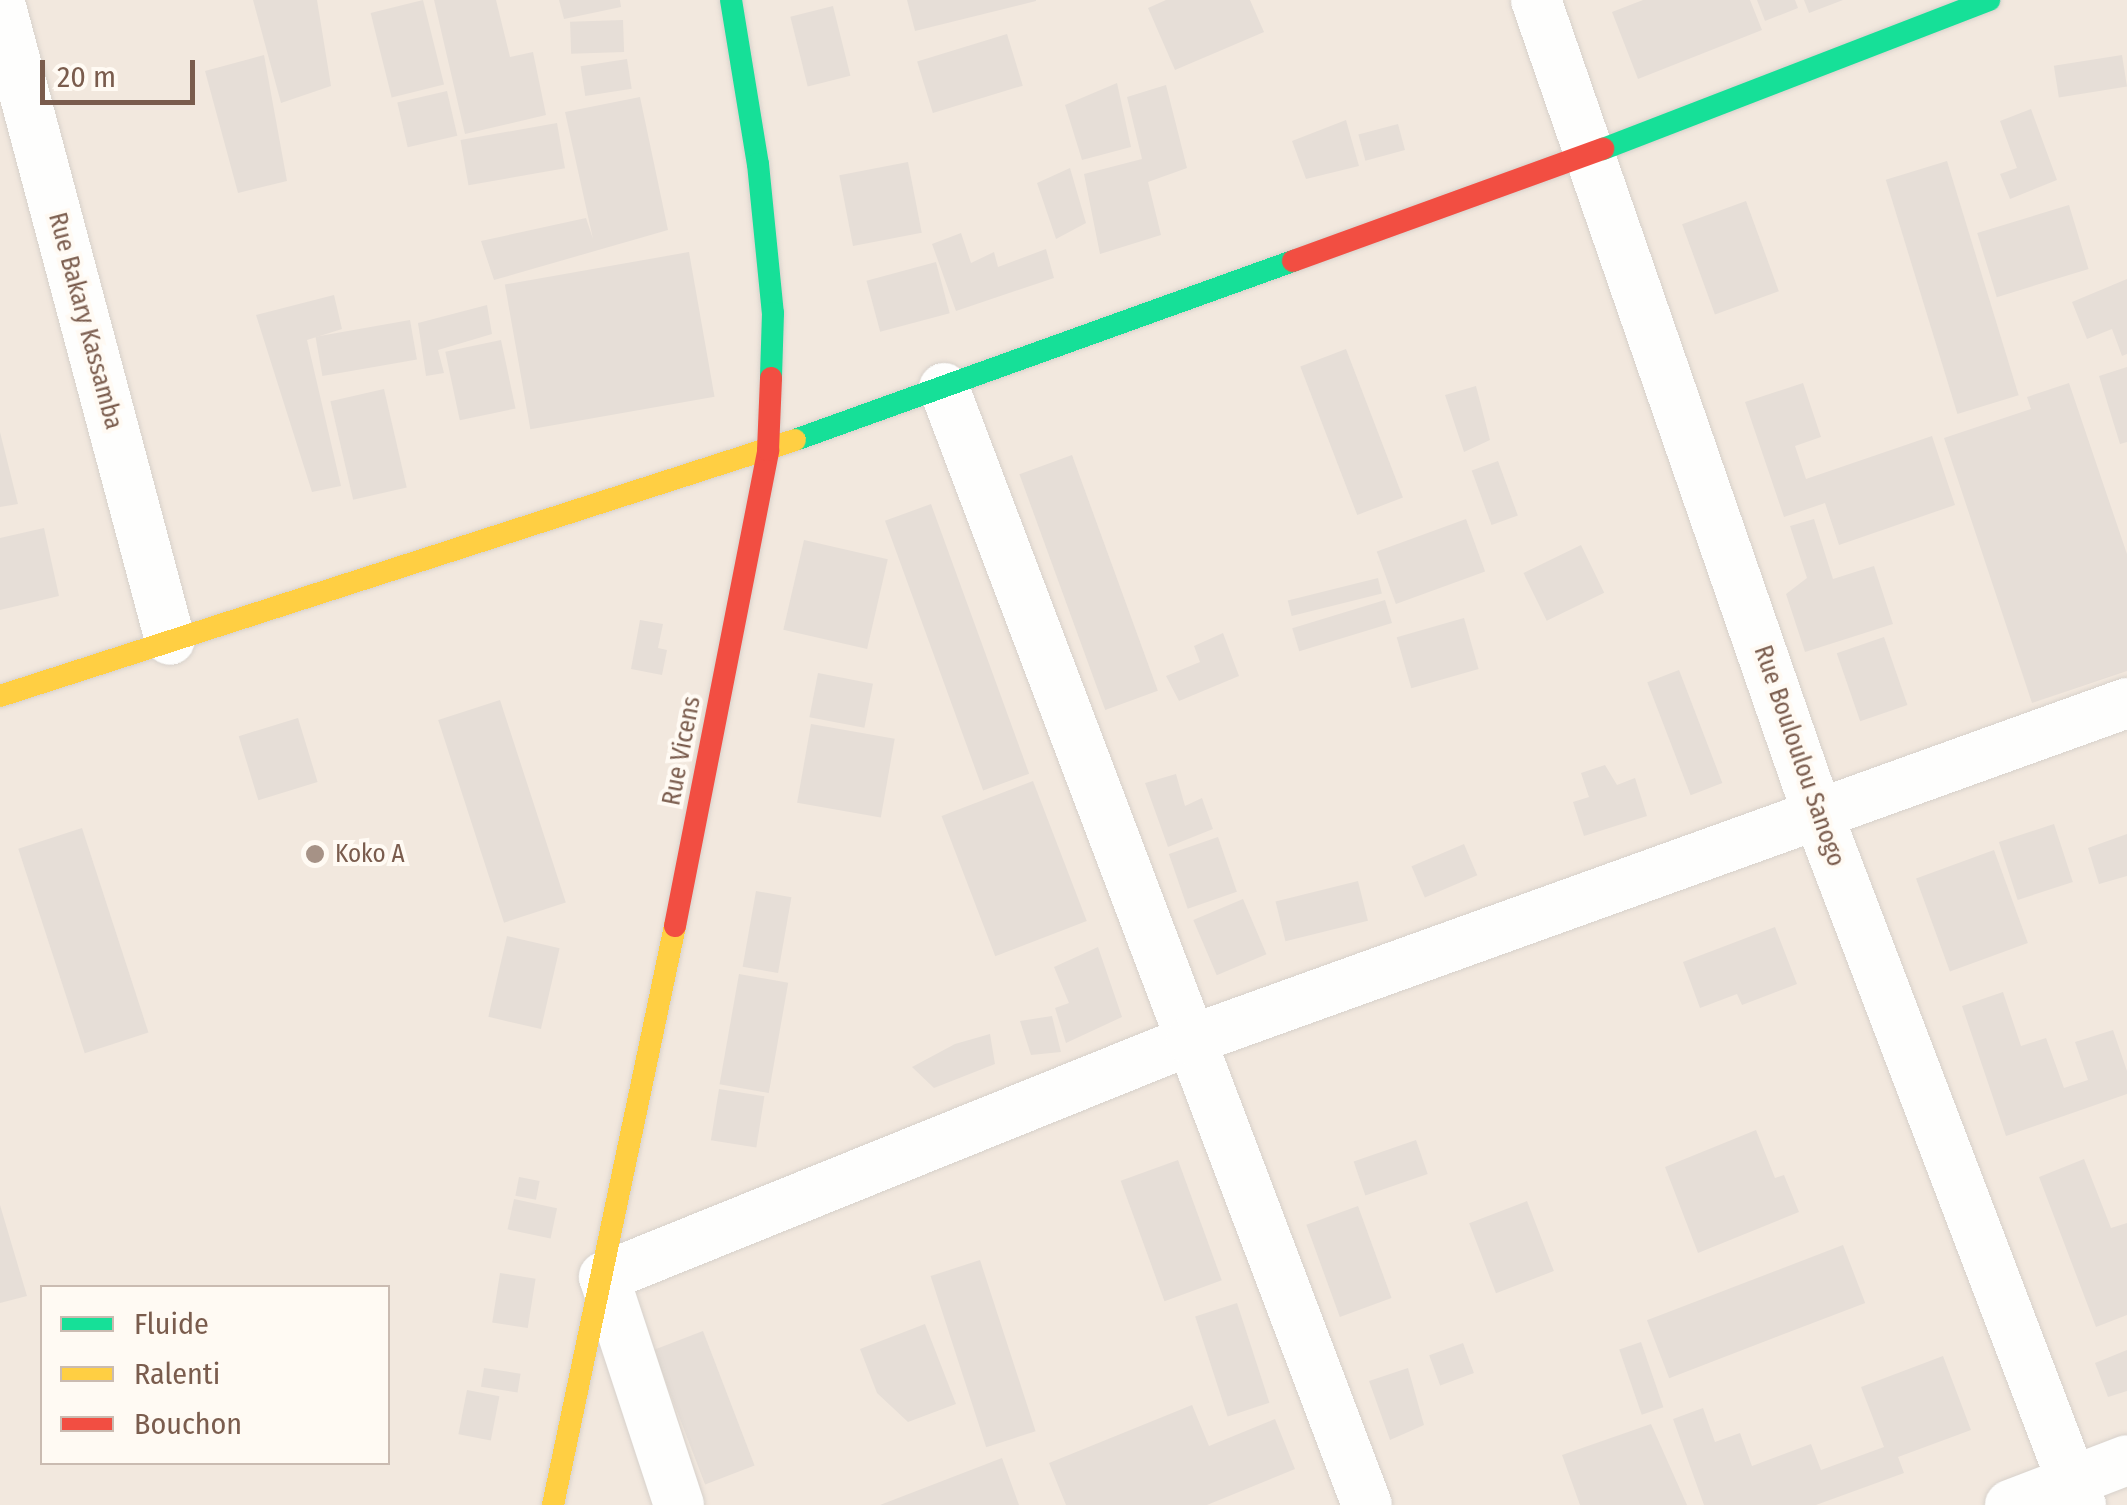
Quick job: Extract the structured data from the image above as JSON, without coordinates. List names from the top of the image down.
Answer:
{
  "streets": {
    "street": ["Rue Bakary Kassamba", "Rue Vicens", "Rue Bouloulou Sanogo"]
  },
  "places": ["Koko A"],
  "legend": ["Fluide", "Ralenti", "Bouchon"],
  "scale_bar": "20 m"
}
